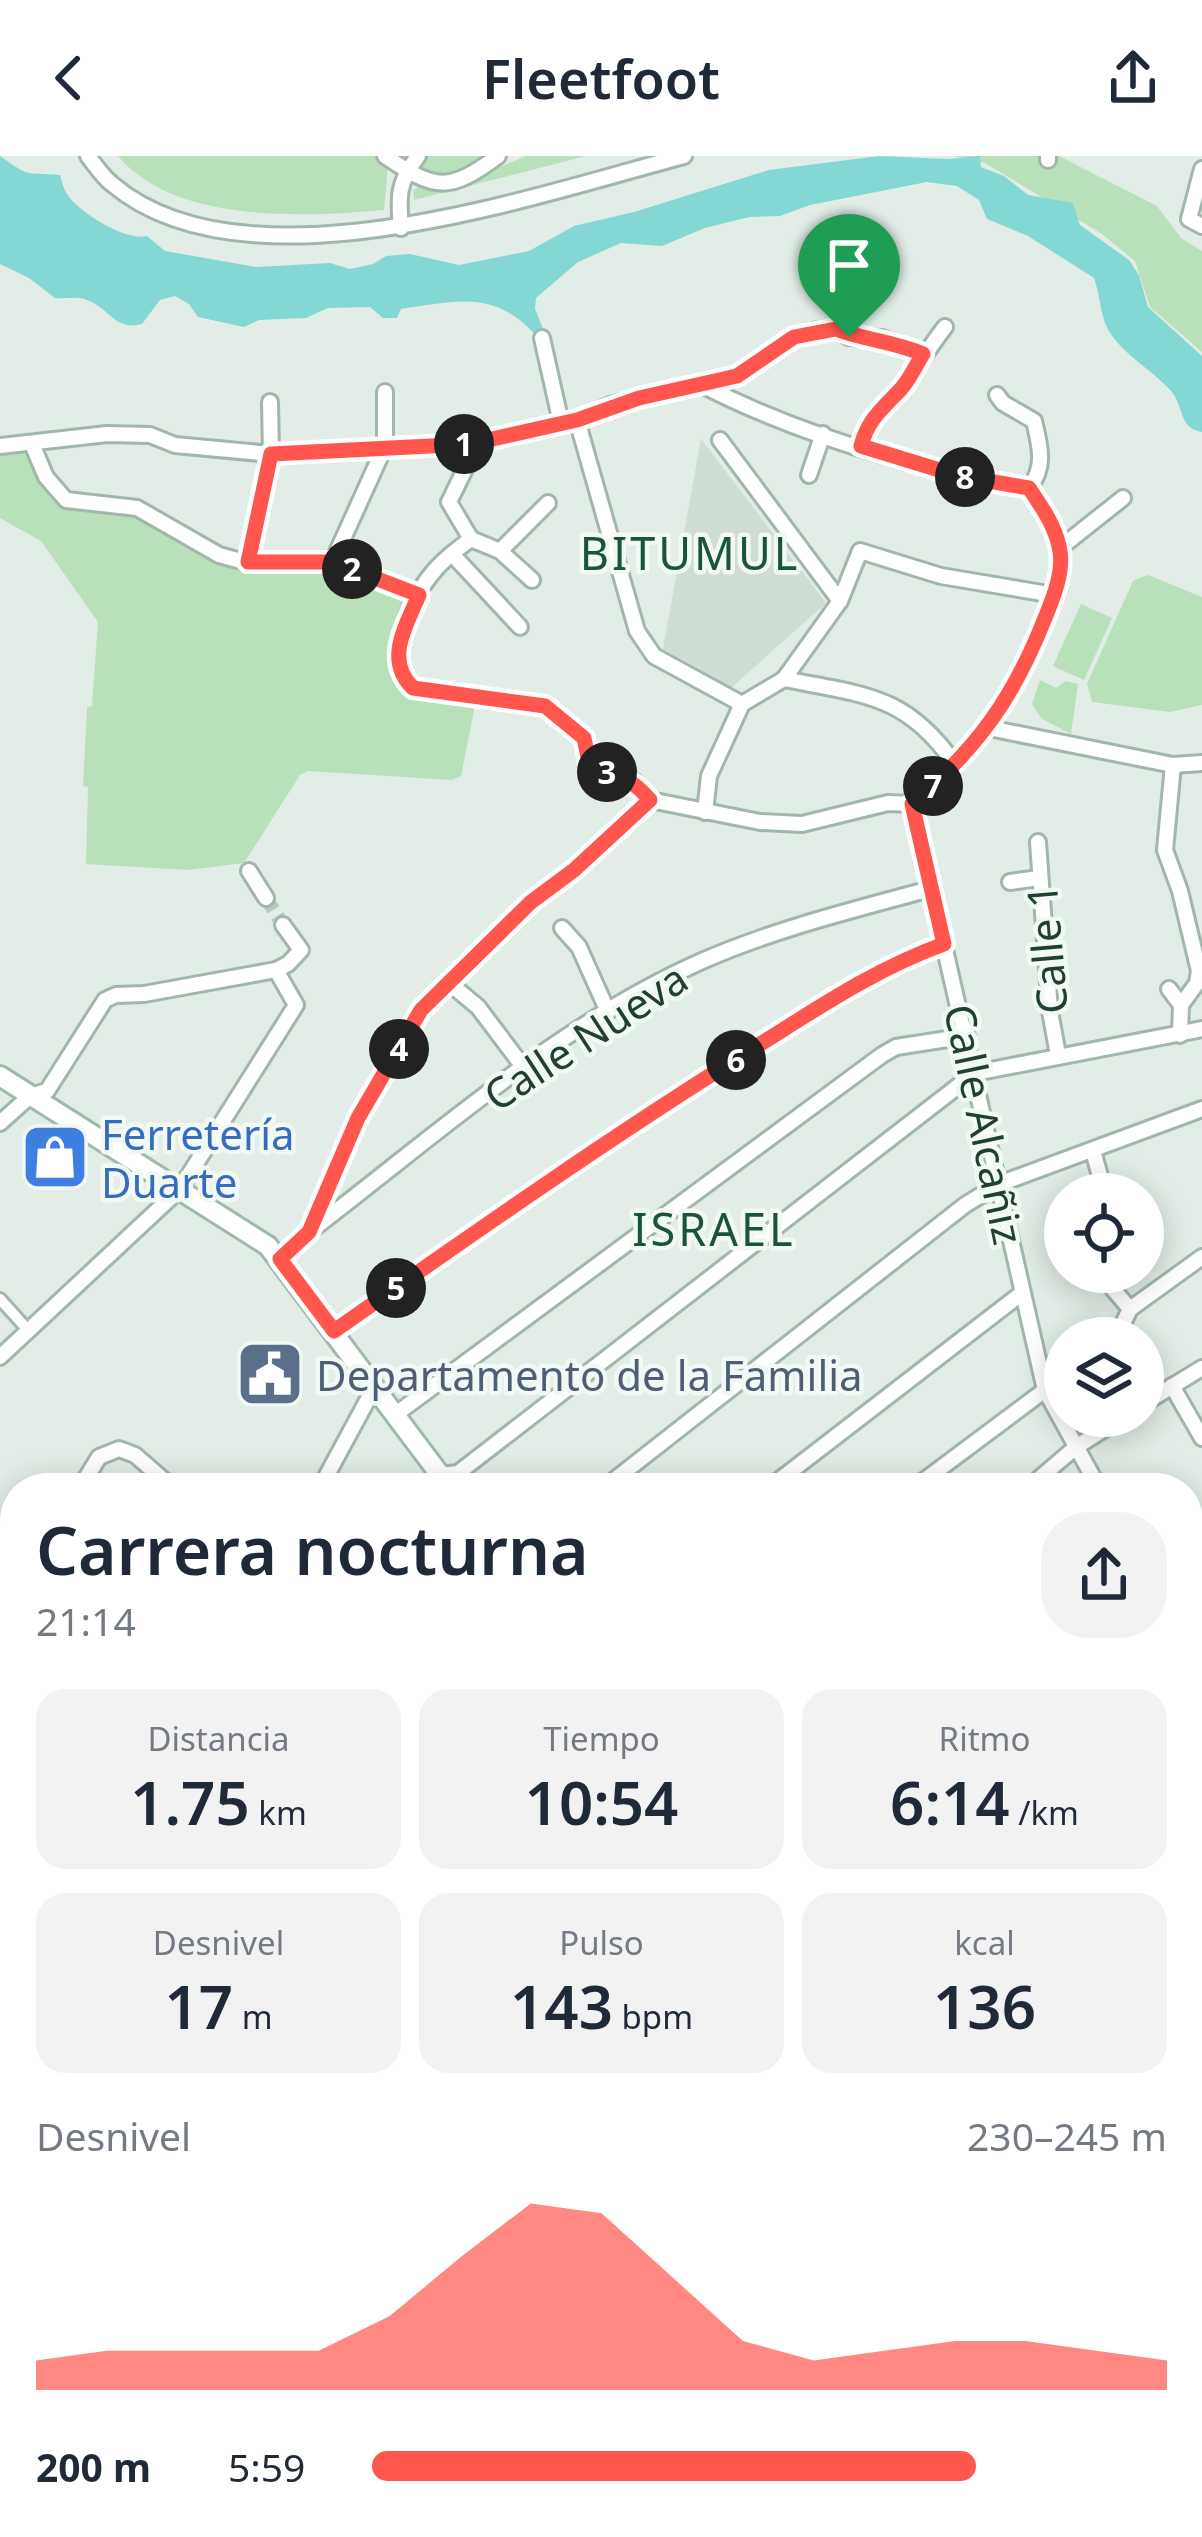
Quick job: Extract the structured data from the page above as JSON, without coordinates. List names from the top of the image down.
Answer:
{
  "streets": {
    "street": ["Calle 1", "Calle Nueva", "Calle Alcañiz"]
  },
  "crossings": [
    ["Calle Nueva", "Calle Alcañiz"]
  ],
  "districts": ["BITUMUL", "ISRAEL"],
  "places": {
    "shop": ["Ferretería Duarte"],
    "public building": ["Departamento de la Familia"]
  },
  "page": {
    "header": "Fleetfoot",
    "pins": [
      "1",
      "8",
      "2",
      "3",
      "7",
      "4",
      "6",
      "5"
    ],
    "heading": ["Carrera nocturna", "21:14"],
    "stats": [
      ["Distancia", "1.75 km"],
      ["Tiempo", "10:54"],
      ["Ritmo", "6:14 /km"],
      ["Desnivel", "17 m"],
      ["Pulso", "143 bpm"],
      ["kcal", "136"]
    ],
    "chart": ["Desnivel", "230–245 m"],
    "list": [
      {
        "name": "200 m",
        "note": "5:59"
      }
    ]
  }
}
